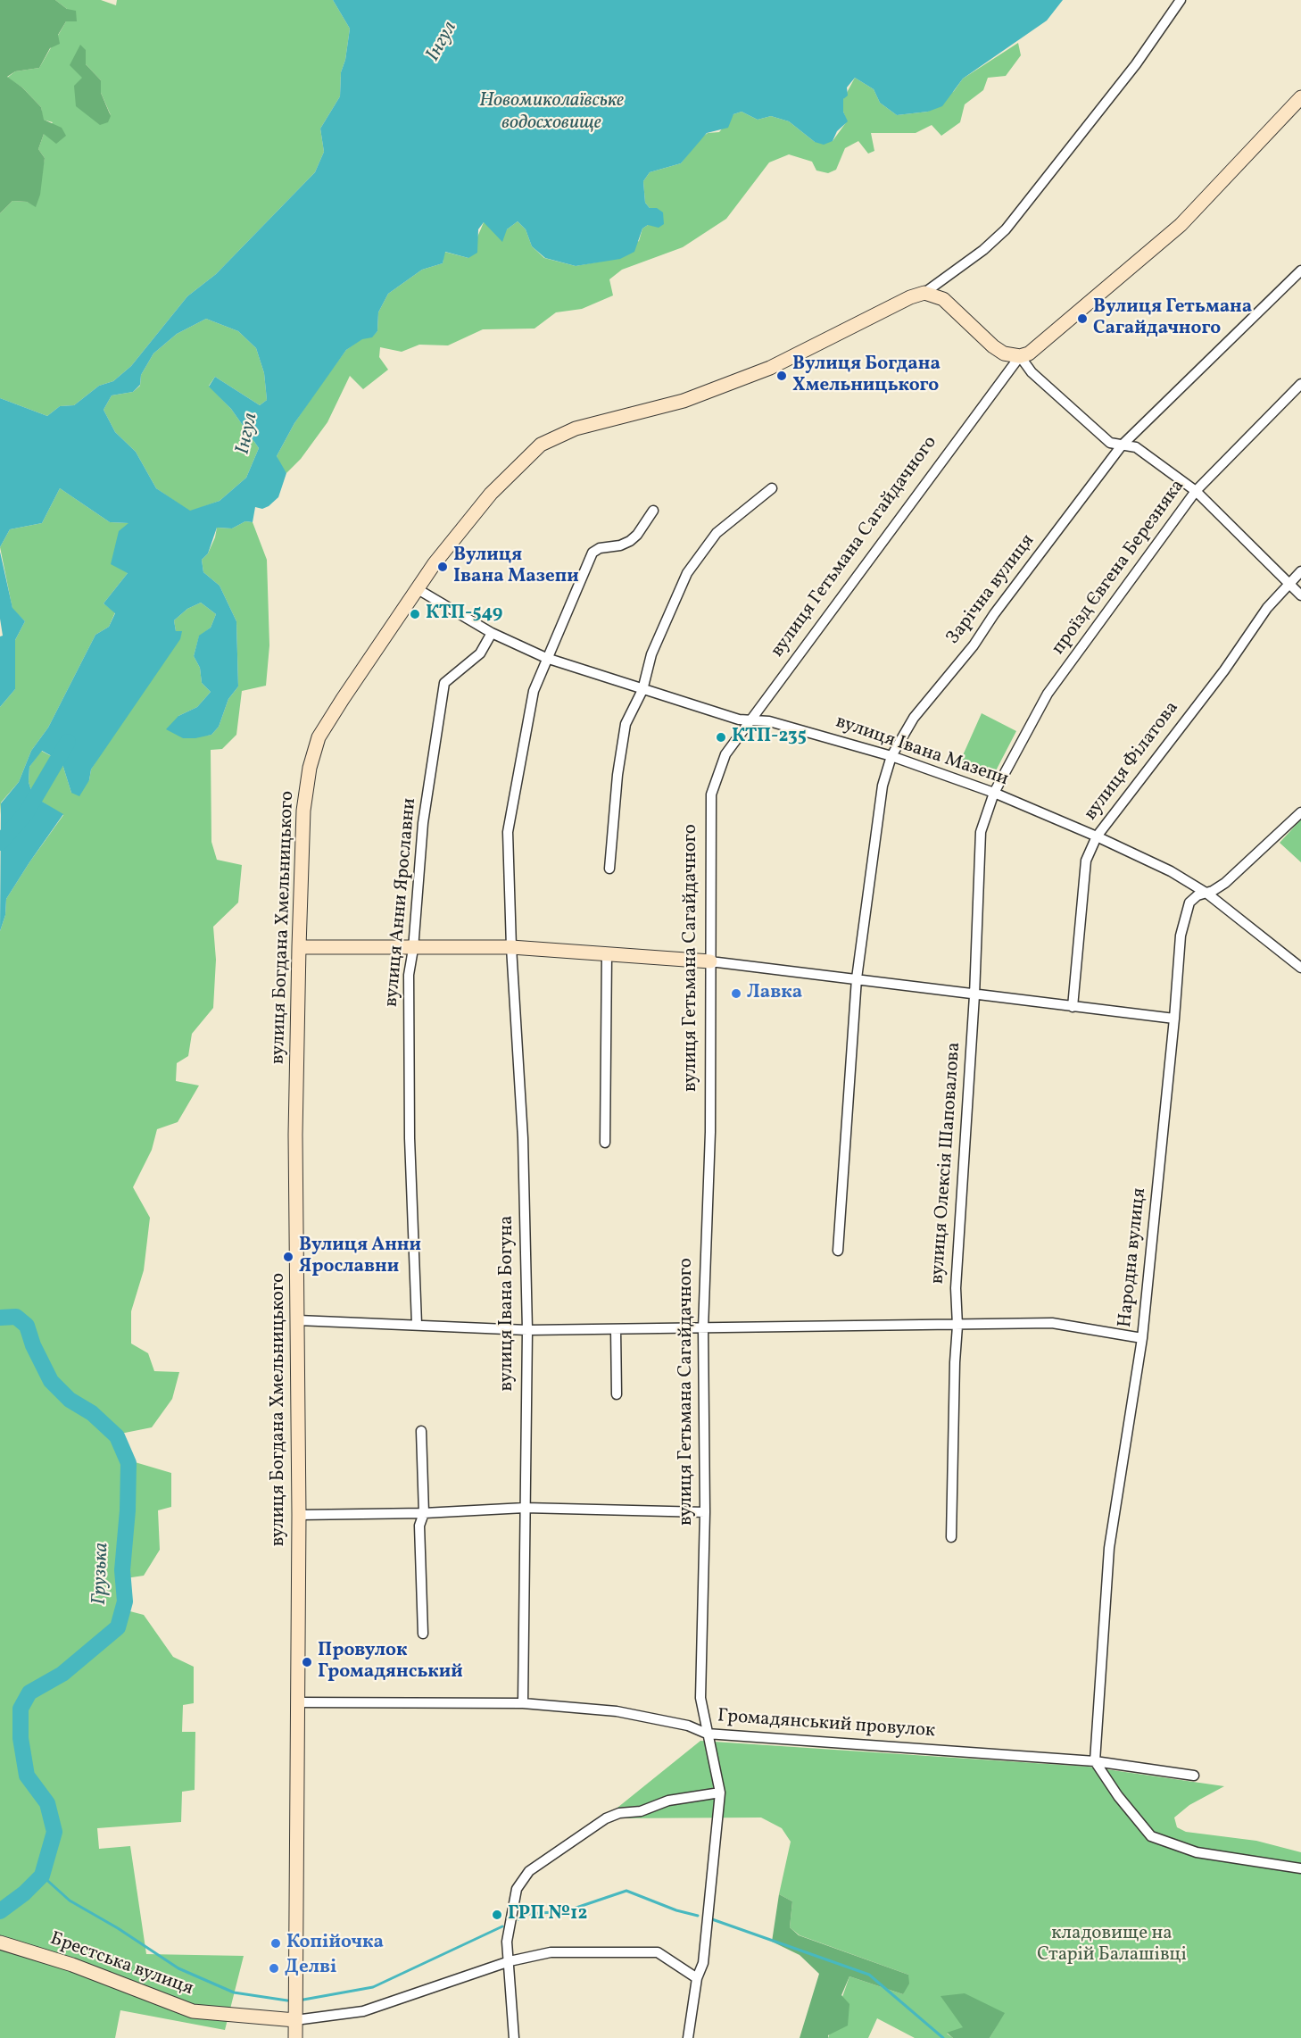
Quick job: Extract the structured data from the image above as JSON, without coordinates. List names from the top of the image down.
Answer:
{
  "streets": {
    "street": [
      "вулиця Гетьмана Сагайдачного",
      "проїзд Євгена Березняка",
      "Зарічна вулиця",
      "вулиця Івана Мазепи",
      "вулиця Філатова",
      "вулиця Анни Ярославни",
      "вулиця Богдана Хмельницького",
      "вулиця Олексія Шаповалова",
      "Народна вулиця",
      "вулиця Івана Богуна",
      "Громадянський провулок",
      "Брестська вулиця"
    ]
  },
  "crossings": [
    ["вулиця Гетьмана Сагайдачного", "вулиця Івана Мазепи"],
    ["вулиця Гетьмана Сагайдачного", "Громадянський провулок"],
    ["проїзд Євгена Березняка", "вулиця Івана Мазепи"],
    ["проїзд Євгена Березняка", "вулиця Олексія Шаповалова"],
    ["Зарічна вулиця", "вулиця Івана Мазепи"],
    ["вулиця Івана Мазепи", "вулиця Філатова"],
    ["вулиця Івана Мазепи", "вулиця Анни Ярославни"],
    ["вулиця Івана Мазепи", "вулиця Богдана Хмельницького"],
    ["вулиця Івана Мазепи", "вулиця Олексія Шаповалова"],
    ["вулиця Івана Мазепи", "Народна вулиця"],
    ["вулиця Івана Мазепи", "вулиця Івана Богуна"],
    ["вулиця Богдана Хмельницького", "Громадянський провулок"],
    ["вулиця Богдана Хмельницького", "Брестська вулиця"],
    ["Народна вулиця", "Громадянський провулок"],
    ["вулиця Івана Богуна", "Громадянський провулок"]
  ],
  "water": ["Інгул", "Новомиколаївське водосховище", "Грузька"],
  "parks": ["кладовище на Старій Балашівці"],
  "places": [
    "Вулиця Гетьмана Сагайдачного",
    "Вулиця Богдана Хмельницького",
    "Вулиця Івана Мазепи",
    "КТП-549",
    "КТП-235",
    "Лавка",
    "Вулиця Анни Ярославни",
    "Провулок Громадянський",
    "ГРП №12",
    "Копійочка",
    "Делві"
  ]
}
